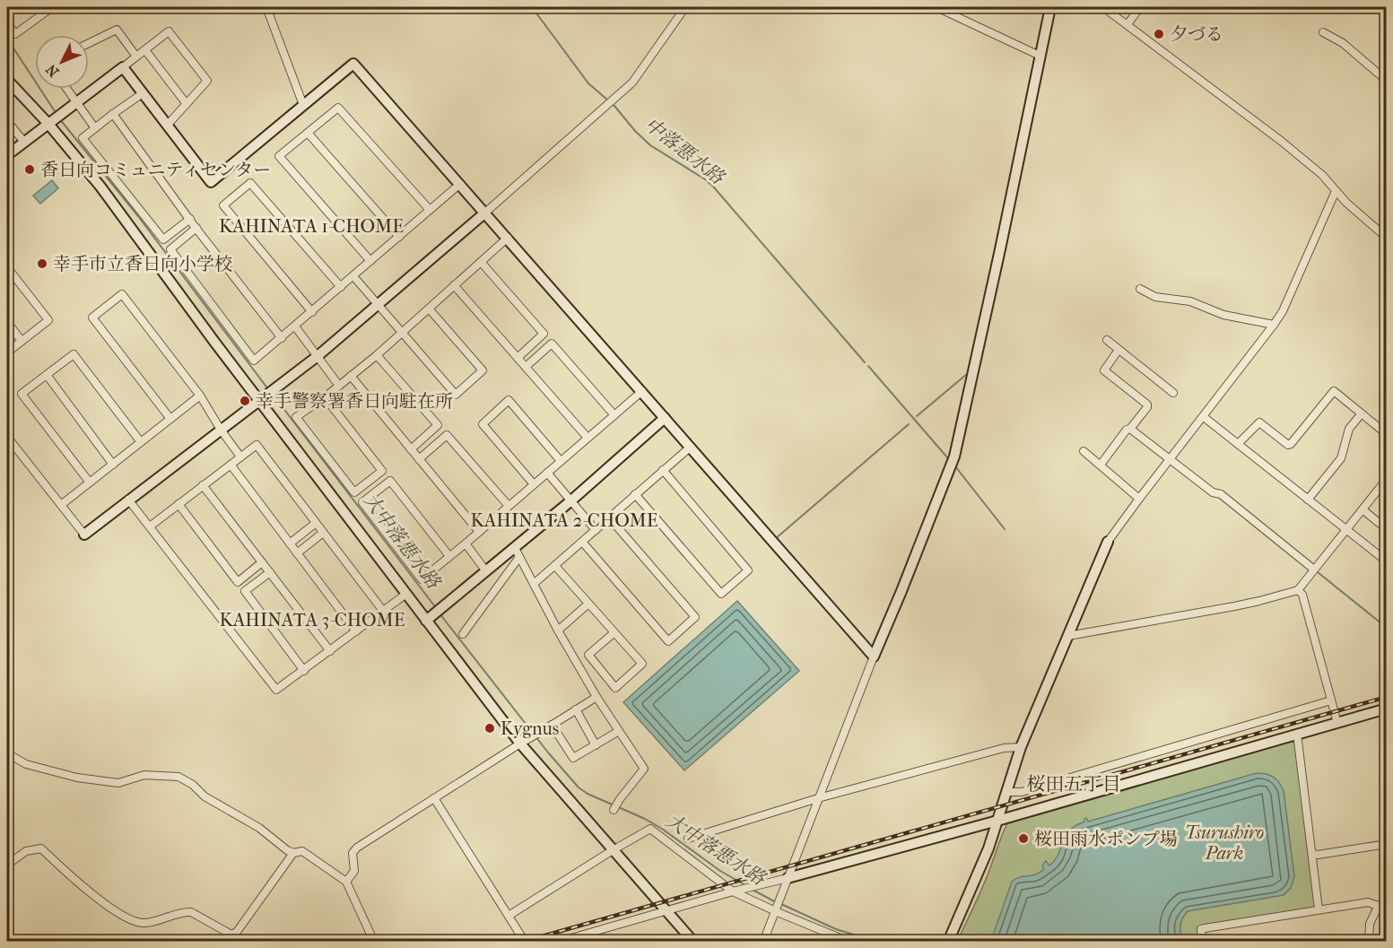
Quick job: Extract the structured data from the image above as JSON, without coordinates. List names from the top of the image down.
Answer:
{
  "districts": [
    "KAHINATA 1-CHOME",
    "KAHINATA 2-CHOME",
    "KAHINATA 3-CHOME",
    "桜田五丁目"
  ],
  "water": ["中落悪水路", "大中落悪水路"],
  "parks": ["Tsurushiro Park"],
  "places": [
    "夕づる",
    "香日向コミュニティセンター",
    "幸手市立香日向小学校",
    "幸手警察署香日向駐在所",
    "Kygnus",
    "桜田雨水ポンプ場"
  ],
  "north": "bottom left"
}
